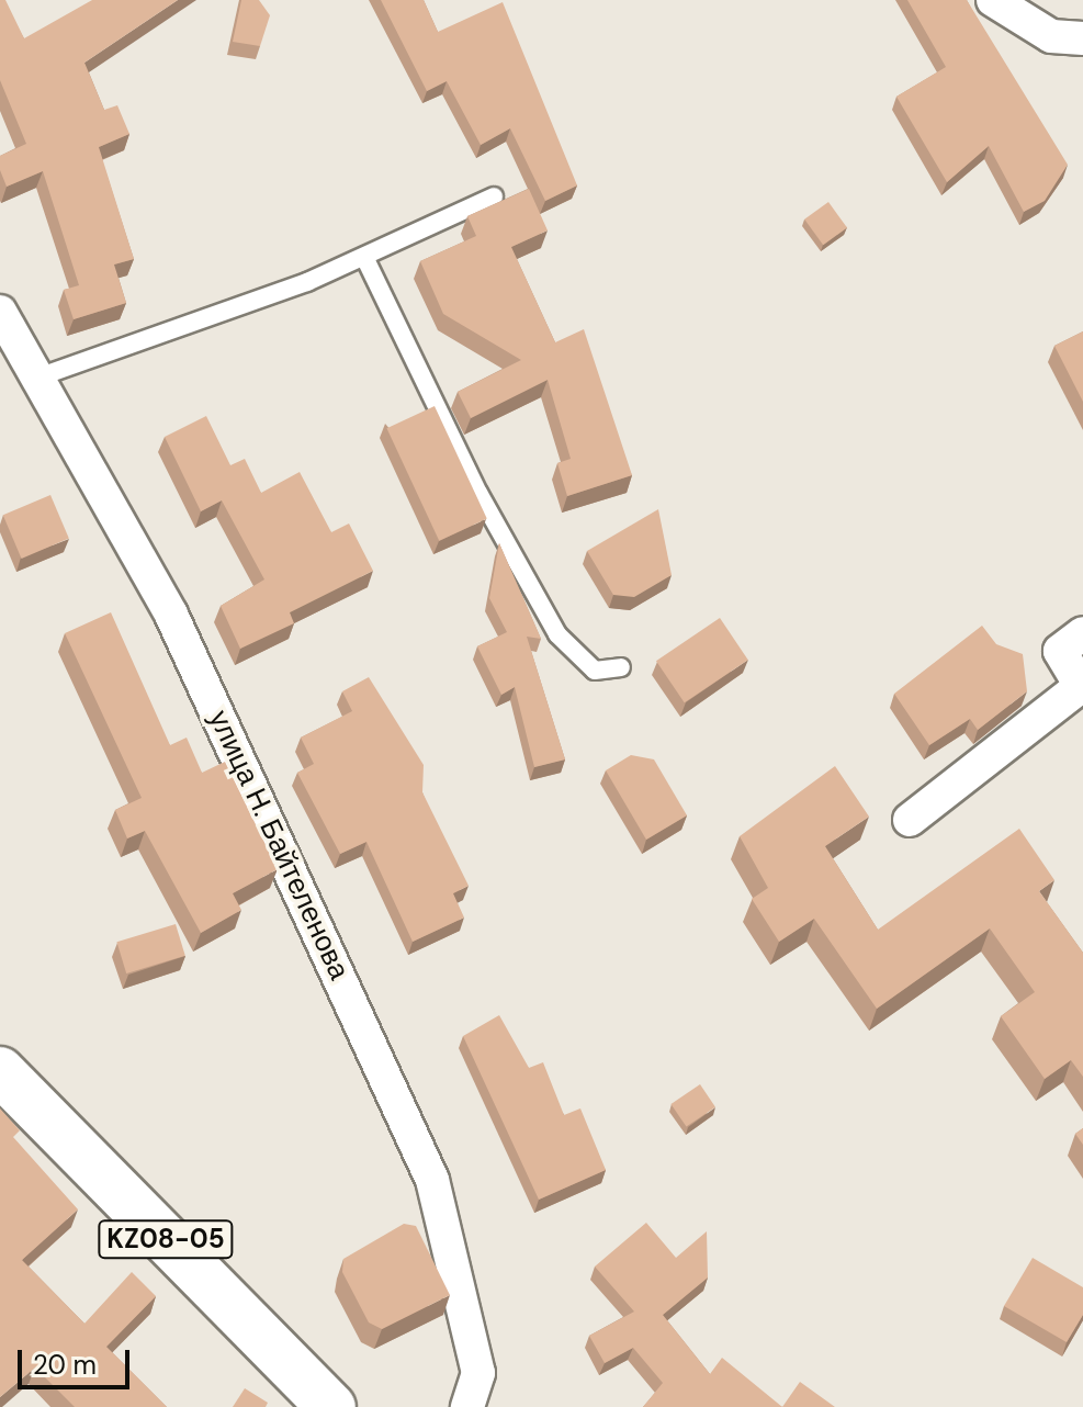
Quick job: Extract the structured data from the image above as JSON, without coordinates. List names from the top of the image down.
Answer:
{
  "streets": {
    "main road": ["KZ08-05"],
    "street": ["улица Н. Байтеленова"]
  },
  "scale_bar": "20 m"
}
